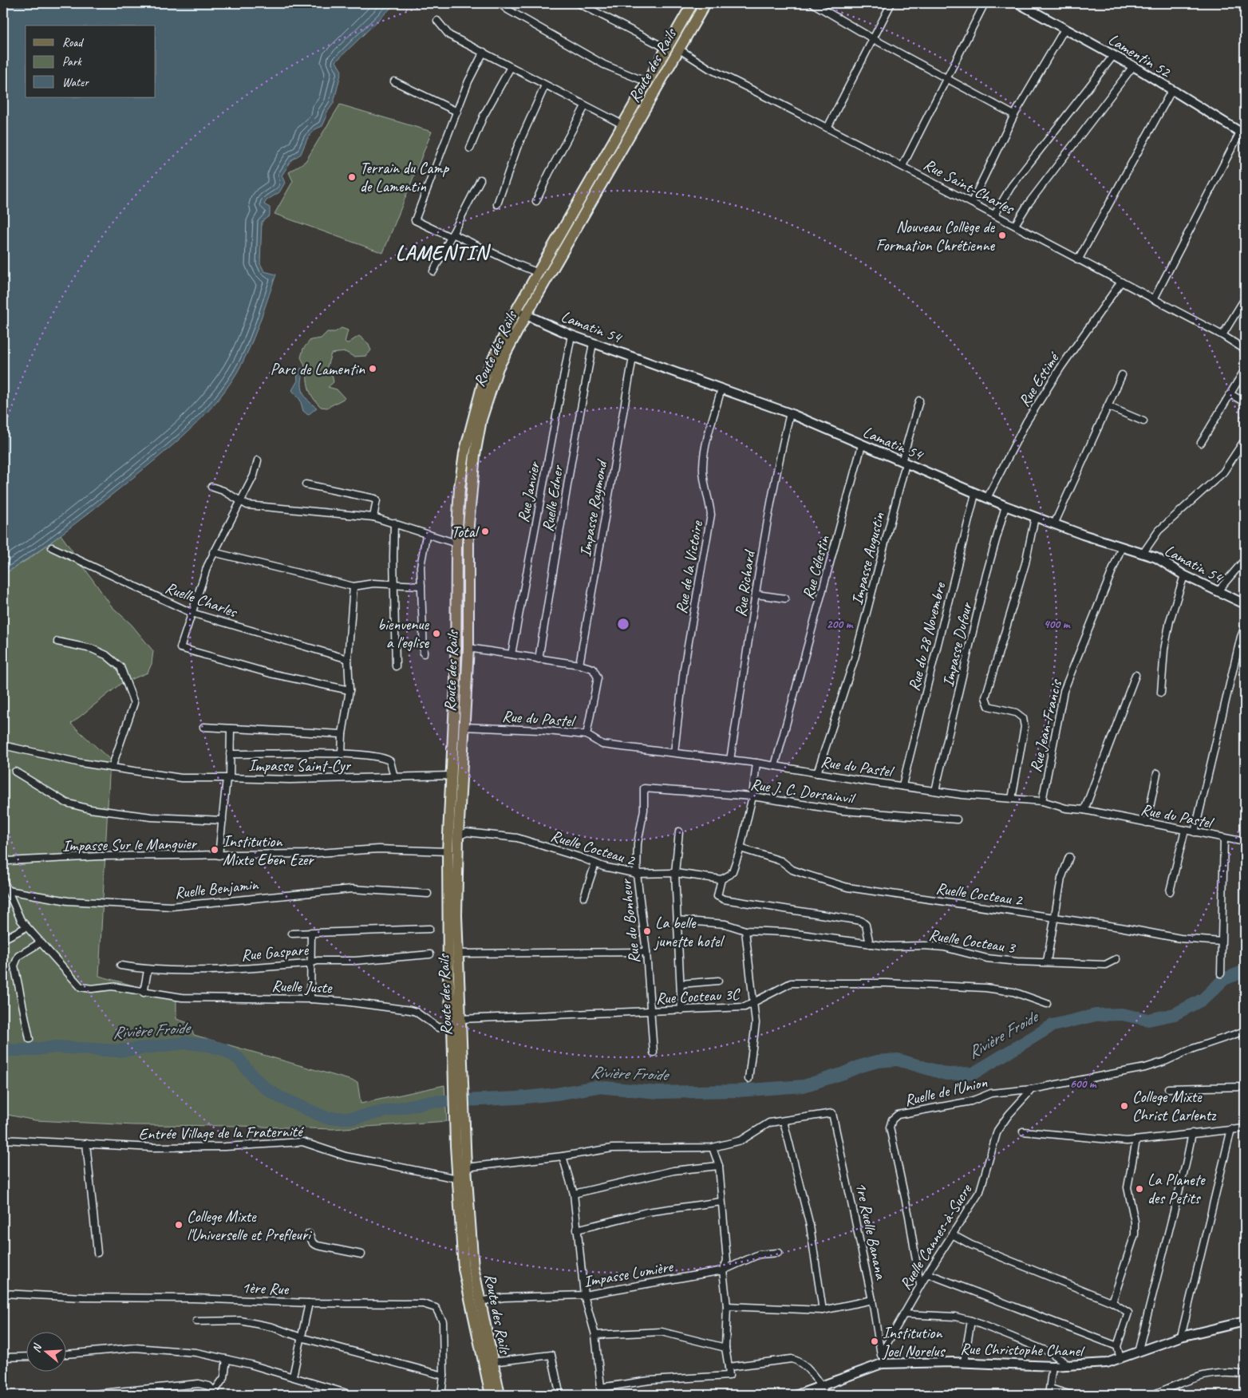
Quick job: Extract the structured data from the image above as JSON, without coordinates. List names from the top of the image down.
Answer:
{
  "streets": {
    "main road": ["Route des Rails"],
    "street": [
      "Lamentin 52",
      "Rue Saint-Charles",
      "Lamatin 54",
      "Rue Estimé",
      "Rue Janvier",
      "Ruelle Edner",
      "Impasse Raymond",
      "Impasse Augustin",
      "Rue de la Victoire",
      "Rue Célestin",
      "Rue Richard",
      "Ruelle Charles",
      "Rue du 28 Novembre",
      "Impasse Dufour",
      "Rue du Pastel",
      "Rue Jean-Francis",
      "Impasse Saint-Cyr",
      "Rue J. C. Dorsainvil",
      "Impasse Sur le Manguier",
      "Ruelle Cocteau 2",
      "Ruelle Benjamin",
      "Rue du Bonheur",
      "Ruelle Cocteau 3",
      "Rue Gaspare",
      "Ruelle Juste",
      "Rue Cocteau 3C",
      "Ruelle de l'Union",
      "Entrée Village de la Fraternité",
      "1re Ruelle Banana",
      "Ruelle Cannes-à-Sucre",
      "Impasse Lumière",
      "1ère Rue",
      "Rue Christophe Chanel"
    ]
  },
  "crossings": [
    ["Route des Rails", "Rue Saint-Charles"],
    ["Route des Rails", "Lamatin 54"],
    ["Route des Rails", "Rue du Pastel"],
    ["Route des Rails", "Impasse Saint-Cyr"],
    ["Route des Rails", "Impasse Sur le Manguier"],
    ["Route des Rails", "Ruelle Cocteau 2"],
    ["Route des Rails", "Ruelle Juste"],
    ["Route des Rails", "Rue Cocteau 3C"],
    ["Route des Rails", "Entrée Village de la Fraternité"],
    ["Route des Rails", "Impasse Lumière"],
    ["Rue Saint-Charles", "Rue Estimé"],
    ["Lamatin 54", "Rue Estimé"],
    ["Lamatin 54", "Rue Janvier"],
    ["Lamatin 54", "Ruelle Edner"],
    ["Lamatin 54", "Impasse Raymond"],
    ["Lamatin 54", "Impasse Augustin"],
    ["Lamatin 54", "Rue de la Victoire"],
    ["Lamatin 54", "Rue Célestin"],
    ["Lamatin 54", "Rue Richard"],
    ["Lamatin 54", "Rue du 28 Novembre"],
    ["Lamatin 54", "Impasse Dufour"],
    ["Lamatin 54", "Rue Jean-Francis"],
    ["Impasse Augustin", "Rue du Pastel"],
    ["Rue de la Victoire", "Rue du Pastel"],
    ["Rue Célestin", "Rue du Pastel"],
    ["Rue Richard", "Rue du Pastel"],
    ["Rue du 28 Novembre", "Rue du Pastel"],
    ["Impasse Dufour", "Rue du Pastel"],
    ["Rue du Pastel", "Rue Jean-Francis"],
    ["Impasse Saint-Cyr", "Impasse Sur le Manguier"],
    ["Rue J. C. Dorsainvil", "Rue du Bonheur"],
    ["Ruelle Cocteau 2", "Rue du Bonheur"],
    ["Ruelle Benjamin", "Ruelle Juste"],
    ["Rue du Bonheur", "Rue Cocteau 3C"],
    ["Ruelle Juste", "Rue Cocteau 3C"],
    ["Ruelle de l'Union", "Ruelle Cannes-à-Sucre"],
    ["1re Ruelle Banana", "Ruelle Cannes-à-Sucre"]
  ],
  "districts": ["LAMENTIN"],
  "water": ["Rivière Froide"],
  "places": [
    "Terrain du Camp de Lamentin",
    "Nouveau Collège de Formation Chrétienne",
    "Parc de Lamentin",
    "Total",
    "bienvenue a l'eglise",
    "Institution Mixte Eben Ezer",
    "La belle junette hotel",
    "College Mixte Christ Carlentz",
    "La Planete des Petits",
    "College Mixte l'Universelle et Prefleuri",
    "Institution Joel Norelus"
  ],
  "legend": ["Road", "Park", "Water"],
  "north": "left",
  "rings": ["200 m", "400 m", "600 m"]
}
